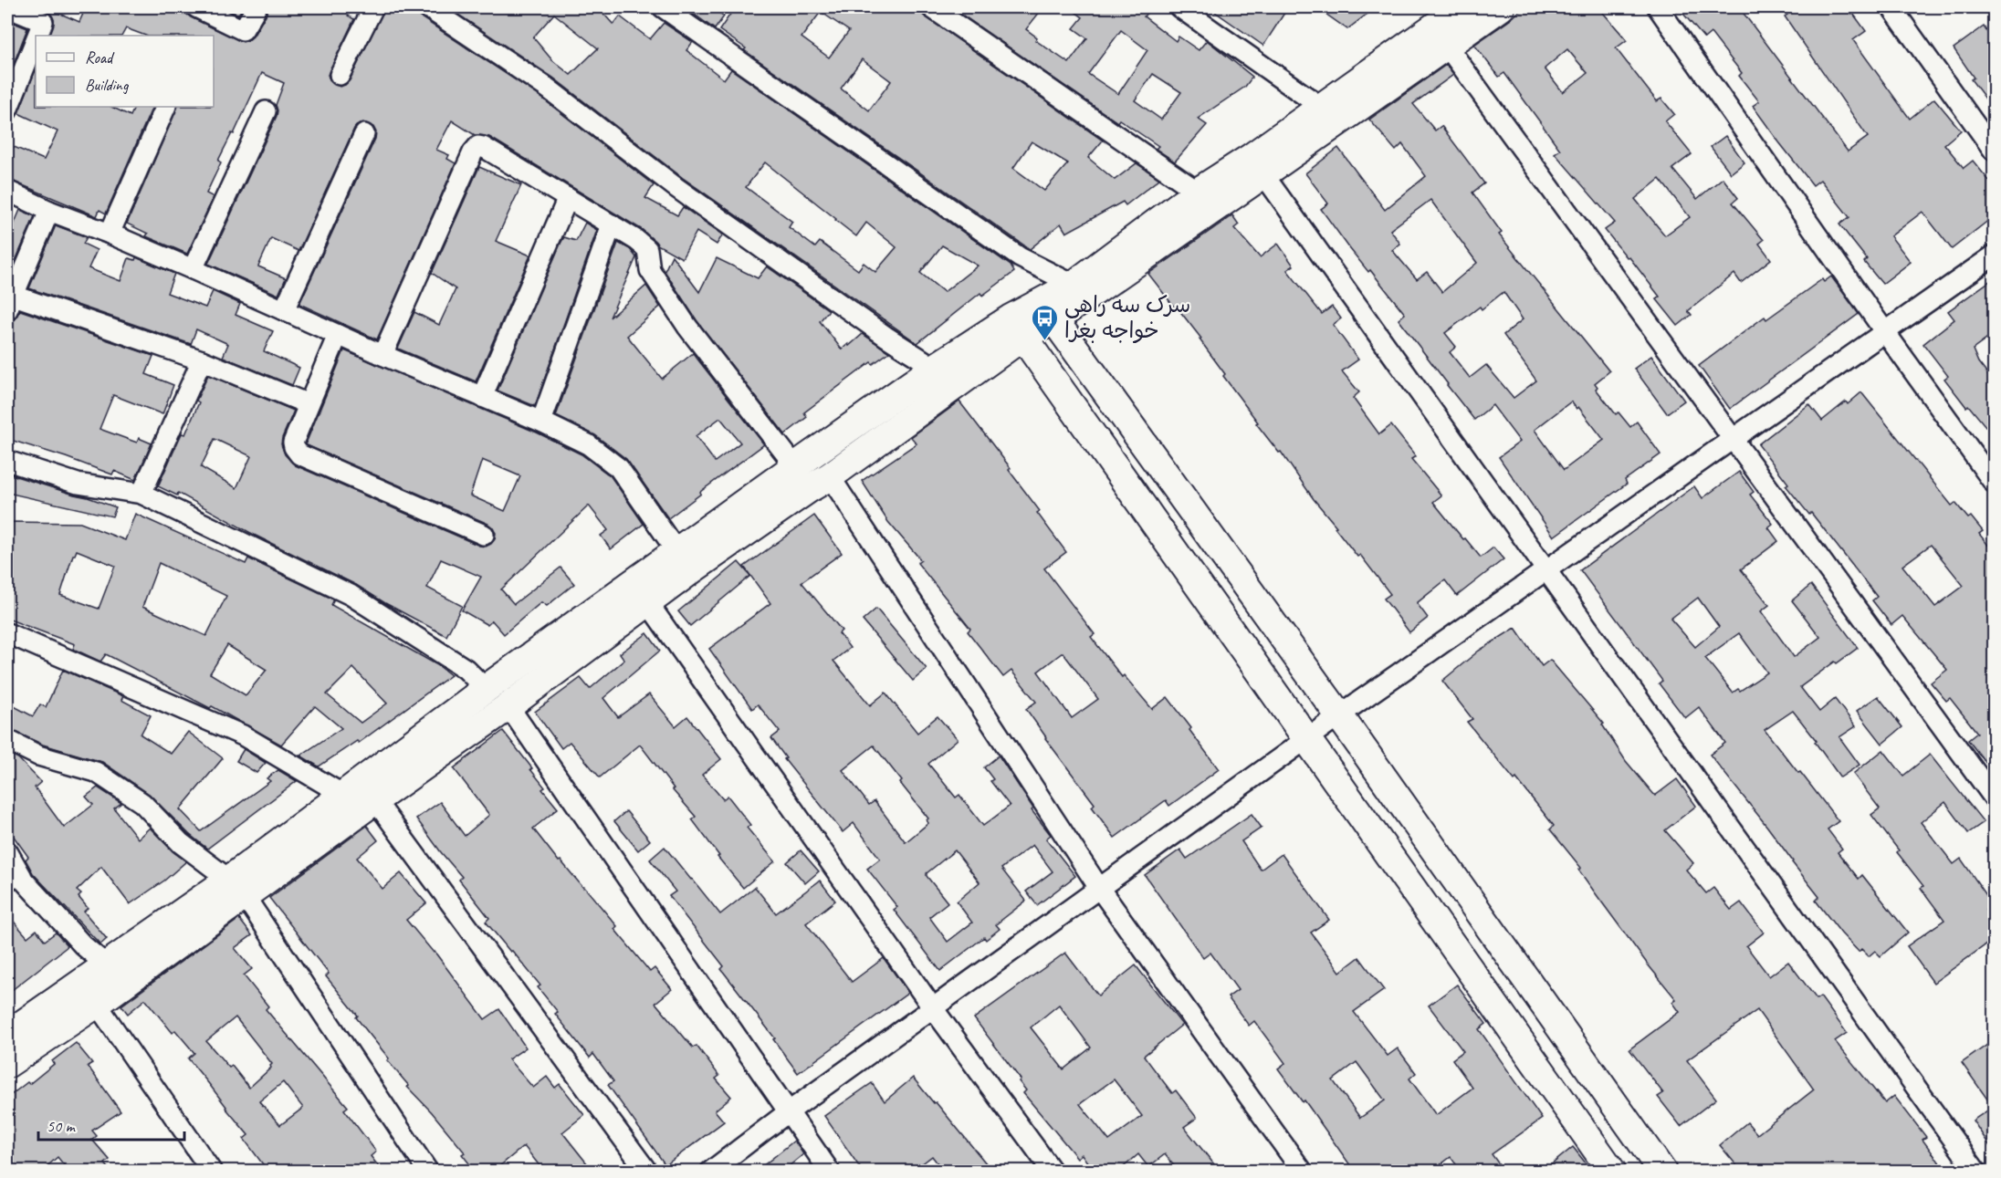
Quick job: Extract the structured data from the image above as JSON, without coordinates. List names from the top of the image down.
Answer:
{
  "places": {
    "bus stop": ["سرک سه راهی خواجه بغرا"]
  },
  "legend": ["Road", "Building"],
  "scale_bar": "50 m"
}
